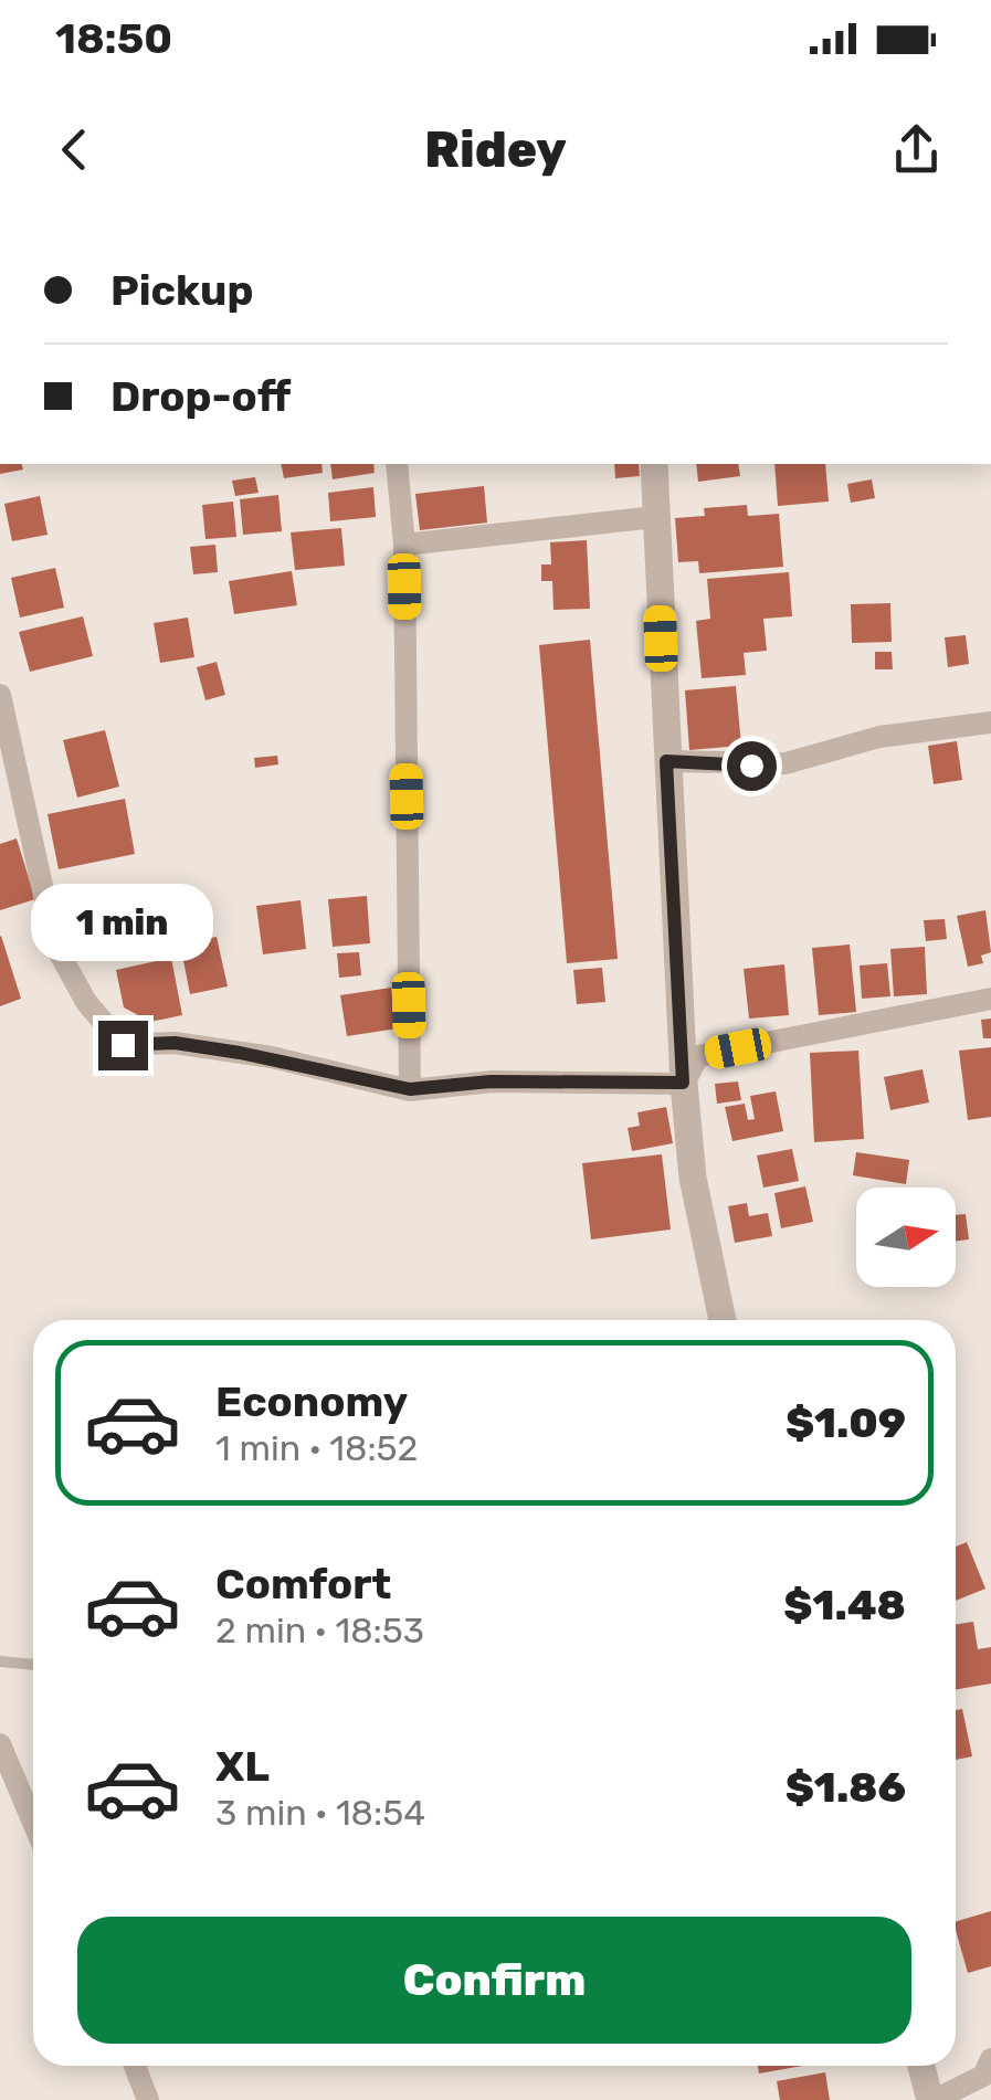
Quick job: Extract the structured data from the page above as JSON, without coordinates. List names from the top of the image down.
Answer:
{
  "north": "right",
  "page": {
    "status": "18:50",
    "header": "Ridey",
    "banner": ["Pickup", "Drop-off"],
    "bubble": "1 min",
    "list": [
      {
        "name": "Economy",
        "note": "1 min · 18:52",
        "value": "$1.09"
      },
      {
        "name": "Comfort",
        "note": "2 min · 18:53",
        "value": "$1.48"
      },
      {
        "name": "XL",
        "note": "3 min · 18:54",
        "value": "$1.86"
      }
    ],
    "buttons": "Confirm"
  }
}
